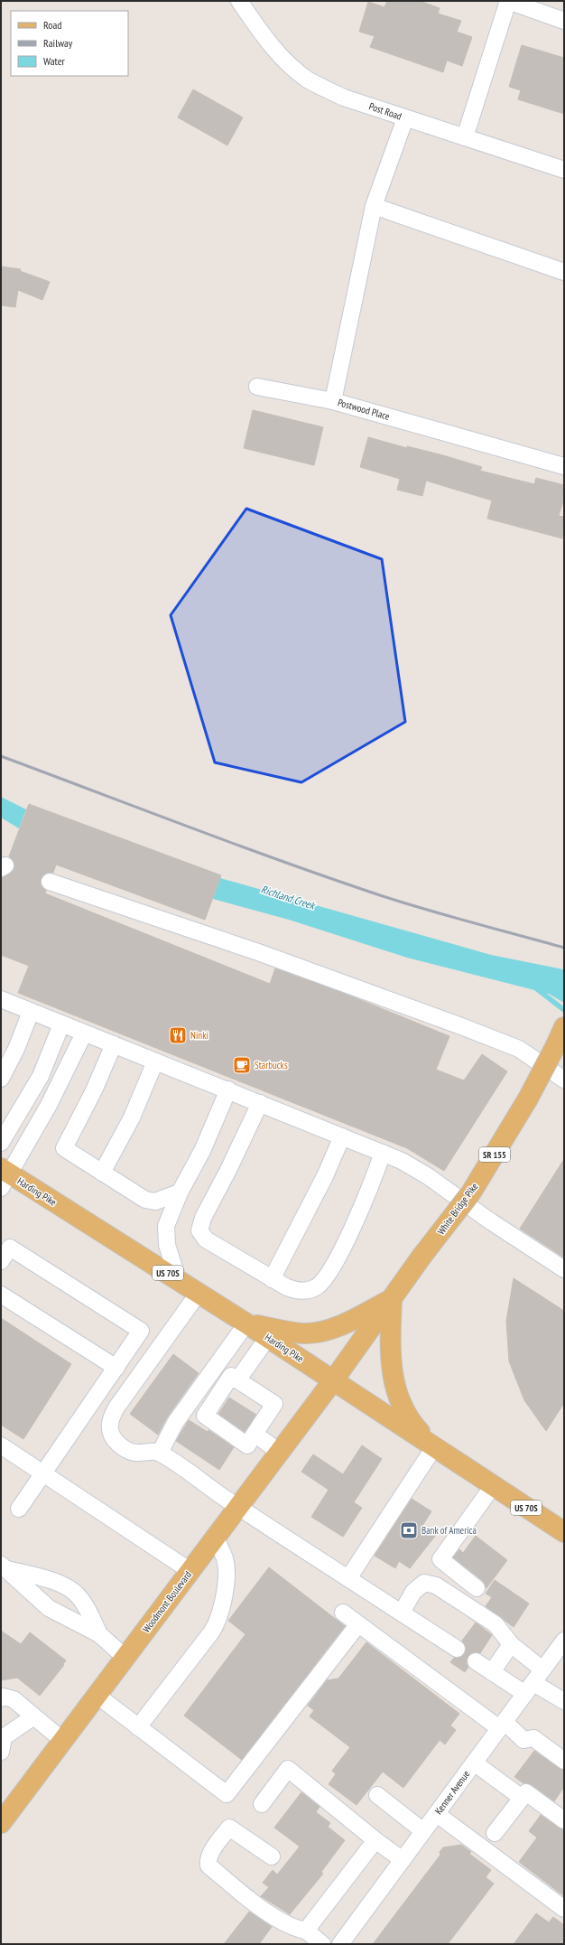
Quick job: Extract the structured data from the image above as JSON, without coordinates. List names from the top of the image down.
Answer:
{
  "streets": {
    "main road": [
      "SR 155",
      "Harding Pike",
      "White Bridge Pike",
      "US 70S",
      "Woodmont Boulevard"
    ],
    "street": ["Post Road", "Postwood Place", "Kenner Avenue"]
  },
  "crossings": [
    ["Post Road", "Postwood Place"],
    ["Harding Pike", "White Bridge Pike"],
    ["Harding Pike", "Woodmont Boulevard"],
    ["White Bridge Pike", "Woodmont Boulevard"]
  ],
  "water": ["Richland Creek"],
  "places": {
    "restaurant": ["Ninki"],
    "cafe": ["Starbucks"],
    "bank": ["Bank of America"]
  },
  "legend": ["Road", "Railway", "Water"]
}
